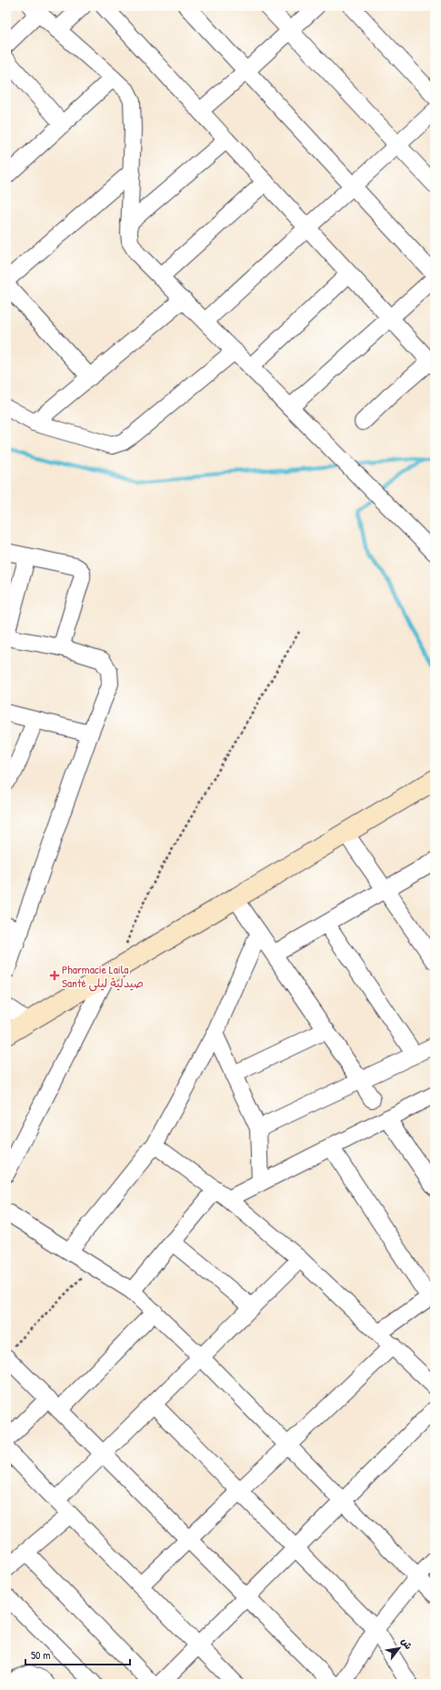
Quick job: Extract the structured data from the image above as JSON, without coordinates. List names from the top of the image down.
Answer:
{
  "places": {
    "health": ["Pharmacie Laila Santé صيدلية ليلى"]
  },
  "scale_bar": "50 m",
  "north": "top right"
}
